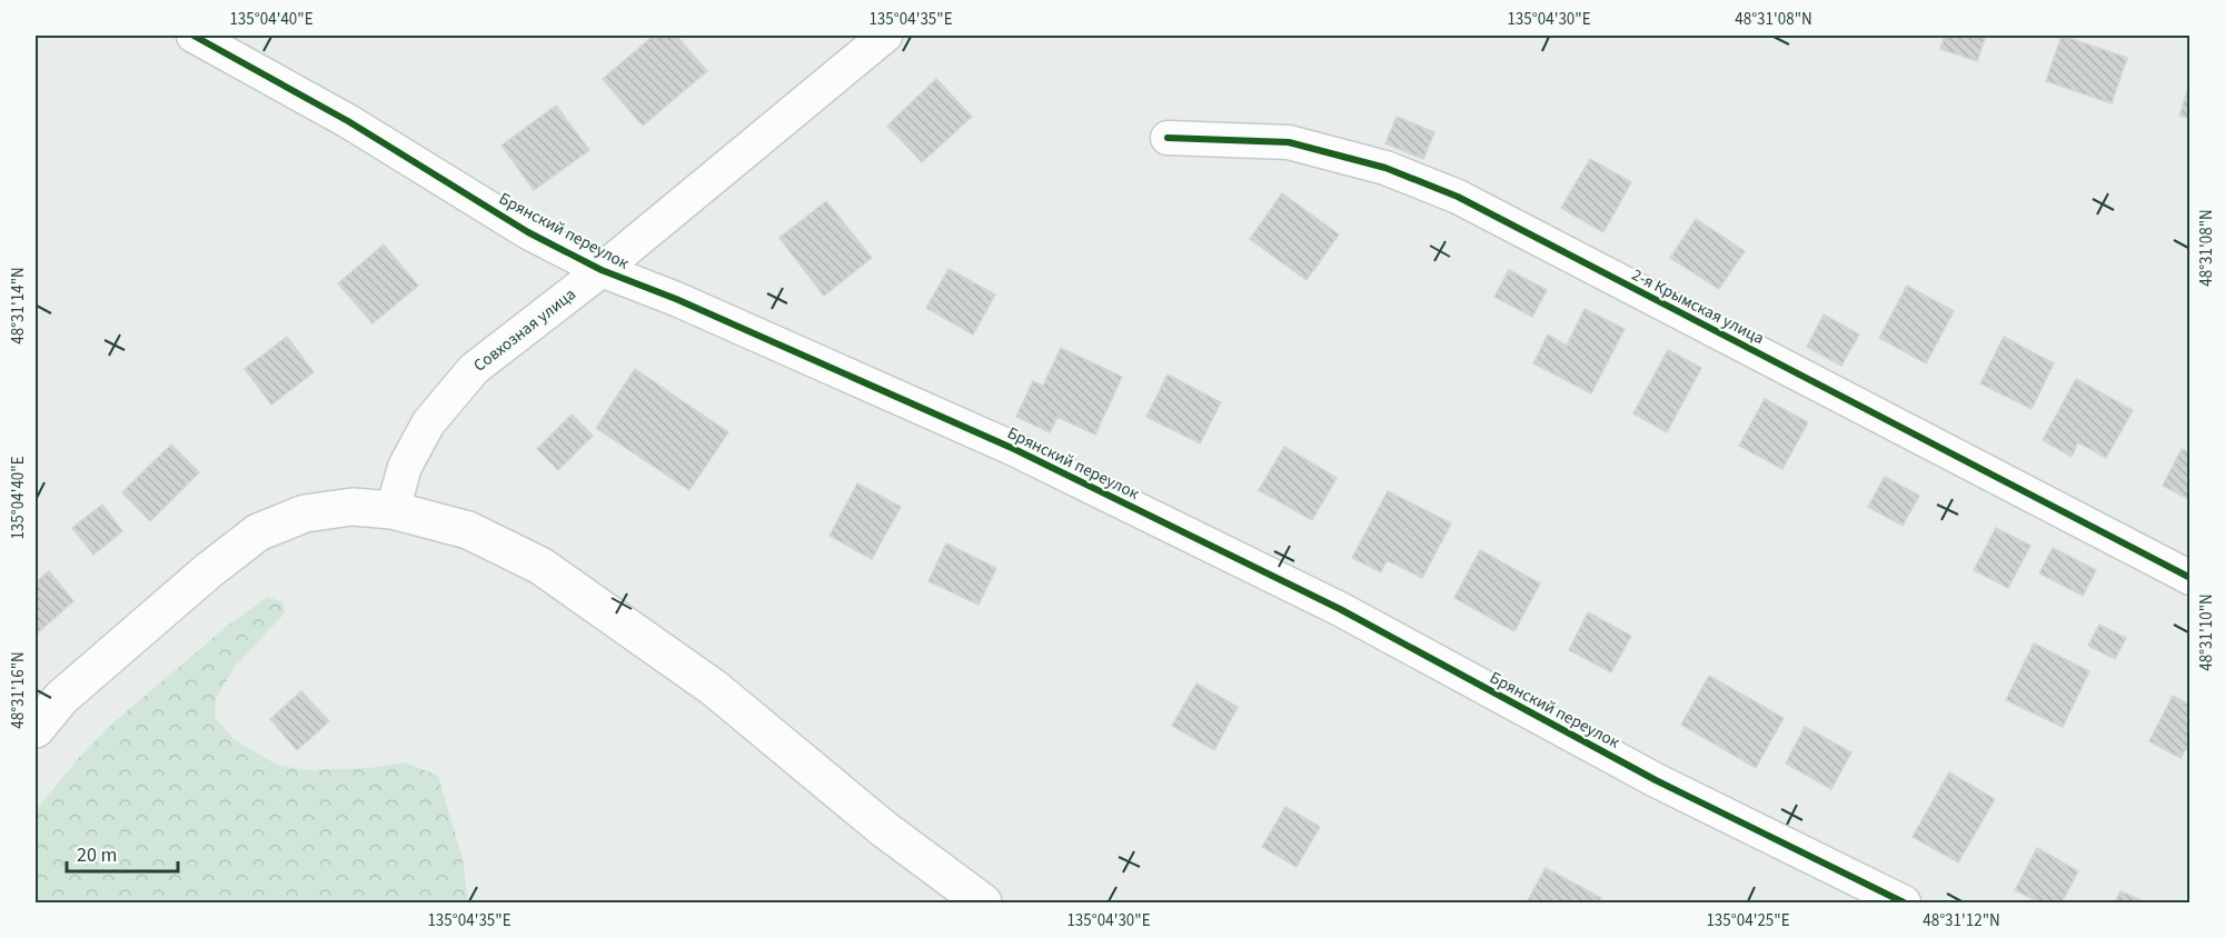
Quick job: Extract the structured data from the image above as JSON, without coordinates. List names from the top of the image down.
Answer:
{
  "streets": {
    "street": ["Брянский переулок", "2-я Крымская улица", "Совхозная улица"]
  },
  "crossings": [
    ["Брянский переулок", "Совхозная улица"]
  ],
  "scale_bar": "20 m",
  "coordinates": [
    "135°04'40\"E",
    "135°04'35\"E",
    "135°04'30\"E",
    "48°31'08\"N",
    "48°31'14\"N",
    "48°31'10\"N",
    "48°31'16\"N",
    "135°04'25\"E",
    "48°31'12\"N"
  ]
}
